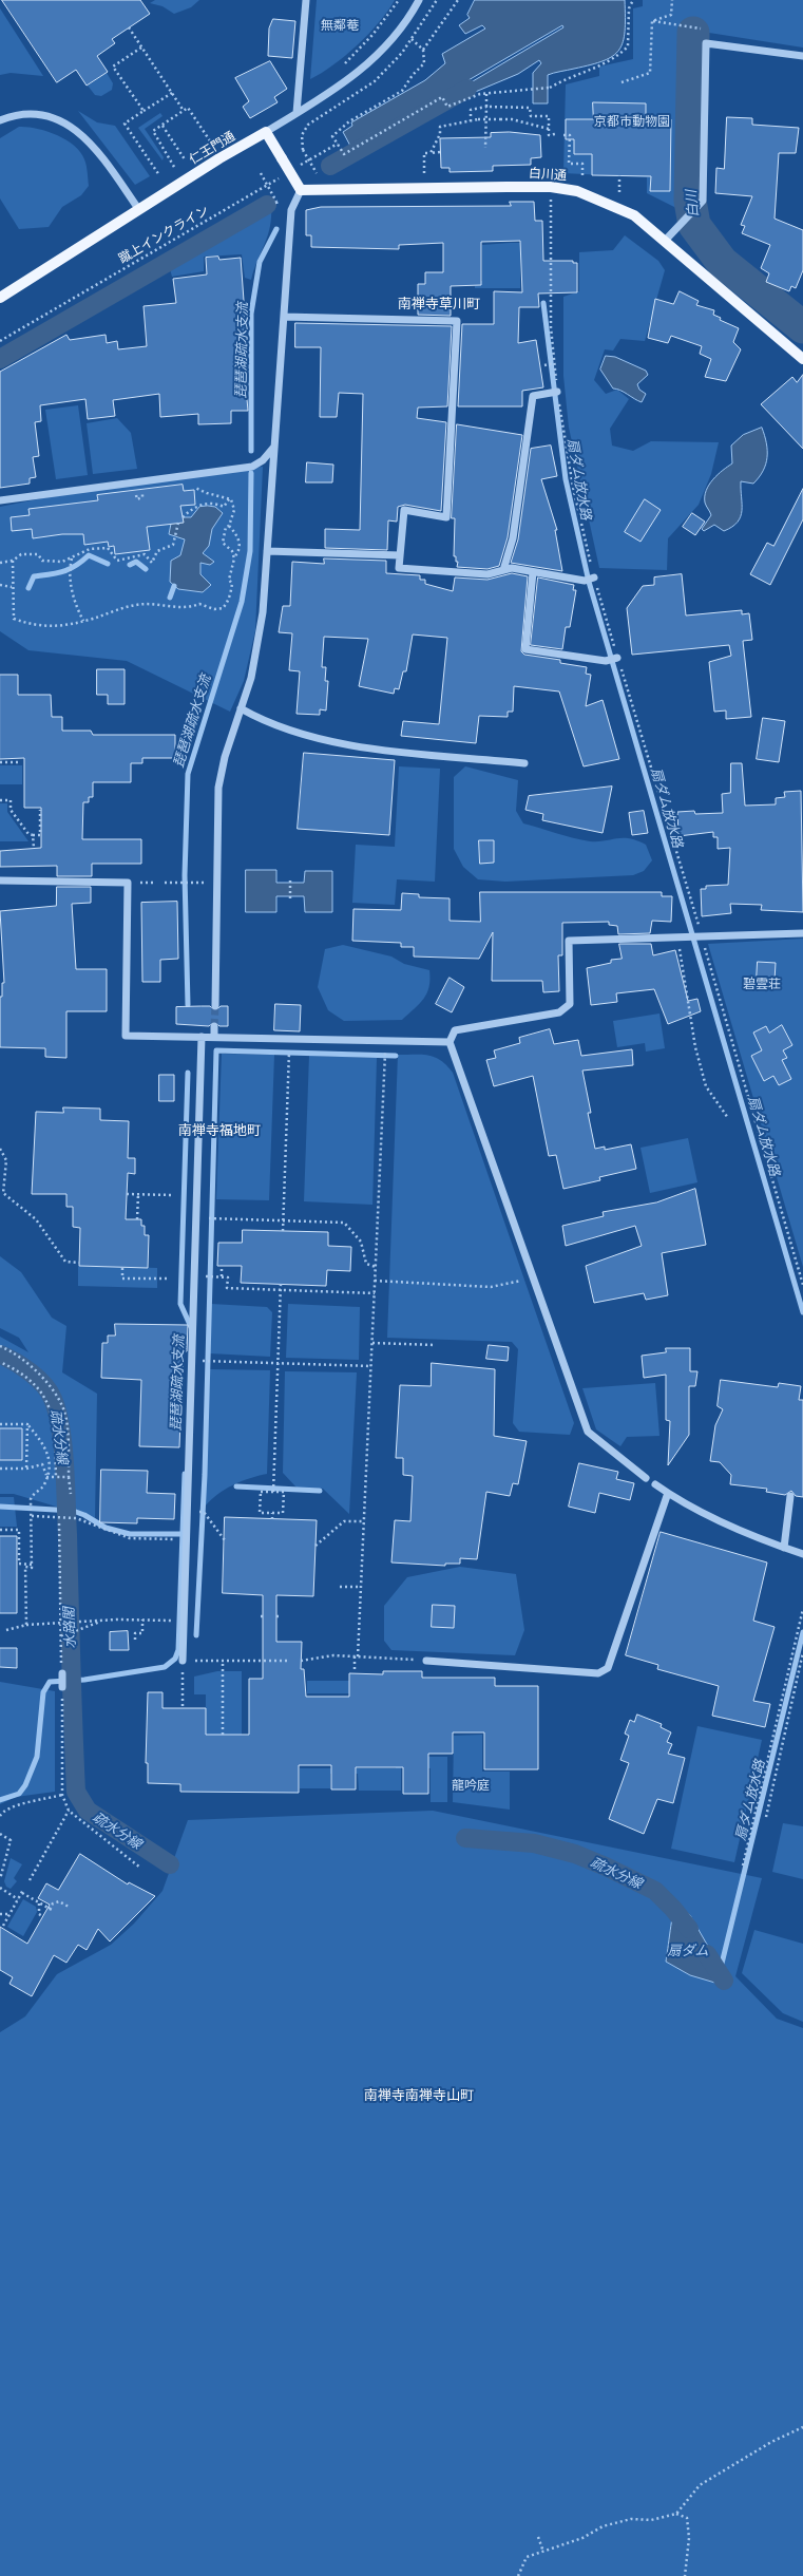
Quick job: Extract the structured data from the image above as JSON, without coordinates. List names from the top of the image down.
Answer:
{
  "streets": {
    "main road": ["仁王門通", "白川通"],
    "path": ["蹴上インクライン"]
  },
  "districts": ["南禅寺草川町", "南禅寺福地町", "南禅寺南禅寺山町"],
  "water": [
    "白川",
    "琵琶湖疏水支流",
    "扇ダム放水路",
    "疏水分線",
    "水路閣",
    "扇ダム"
  ],
  "parks": [
    "無鄰菴",
    "京都市動物園",
    "碧雲荘",
    "龍吟庭"
  ]
}
